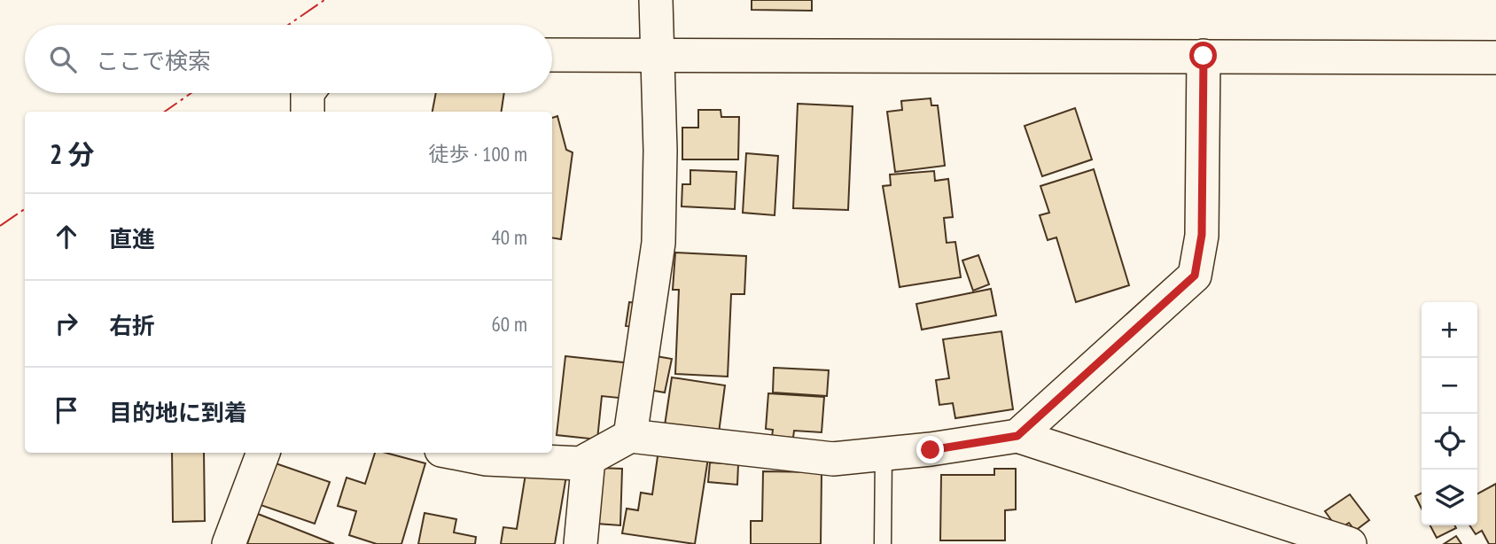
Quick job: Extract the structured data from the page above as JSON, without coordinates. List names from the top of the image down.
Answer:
{
  "page": {
    "search": "ここで検索",
    "heading": ["2 分", "徒歩 · 100 m"],
    "list": [
      ["直進", "40 m"],
      ["右折", "60 m"],
      "目的地に到着"
    ],
    "map_buttons": ["+", "−"]
  }
}
